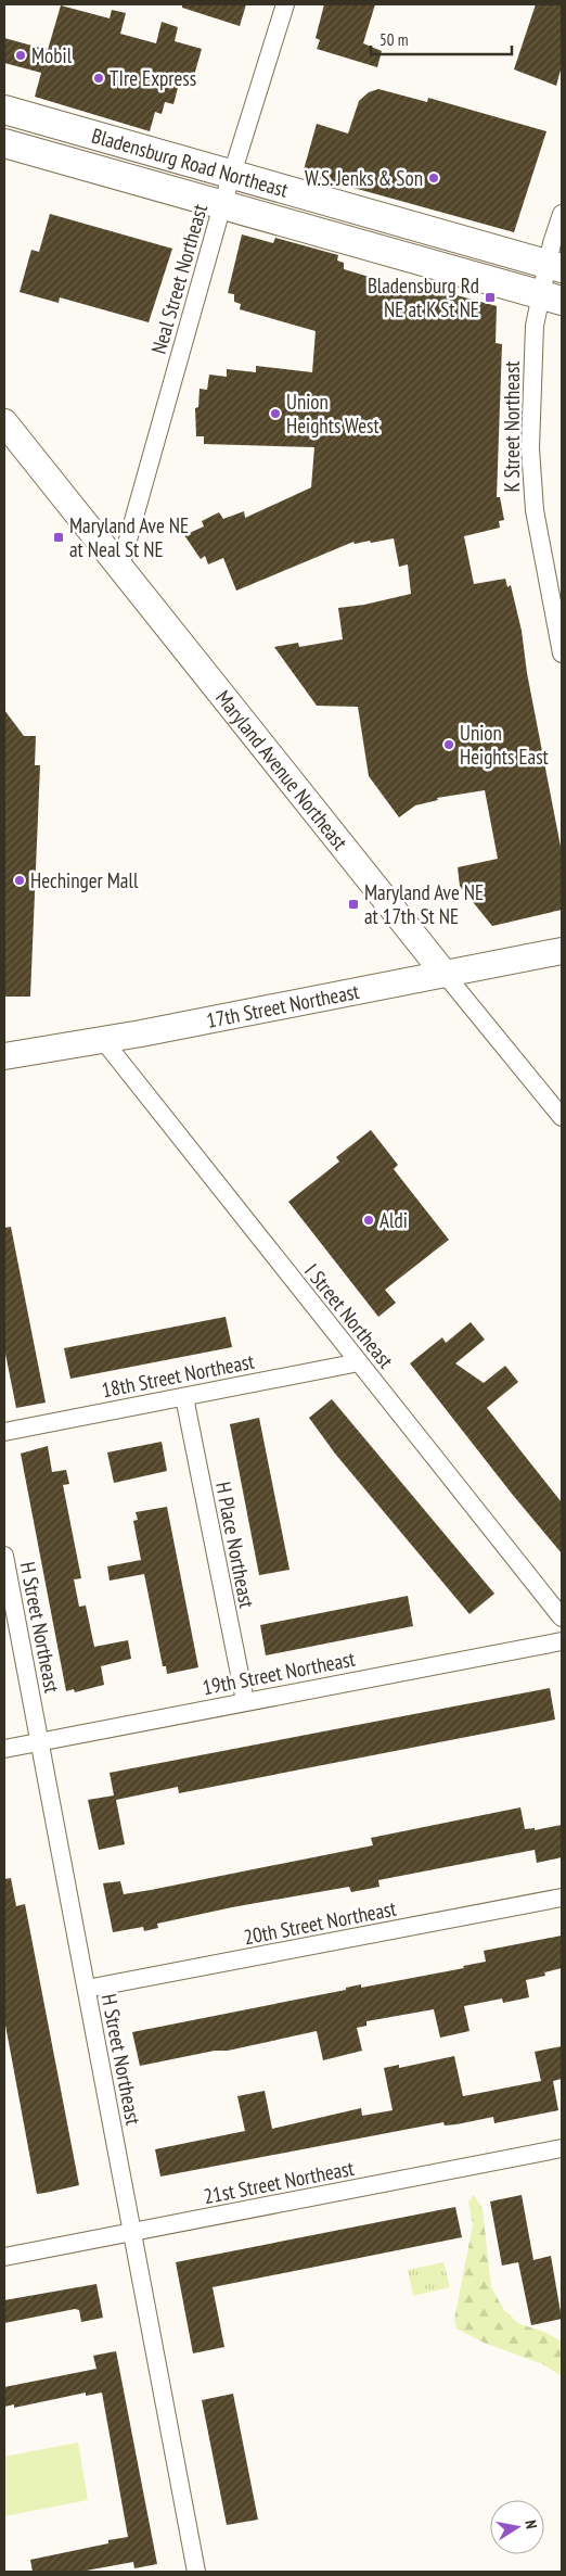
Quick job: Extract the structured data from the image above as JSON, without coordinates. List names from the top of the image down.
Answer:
{
  "streets": {
    "main road": ["Bladensburg Road Northeast"],
    "street": [
      "Neal Street Northeast",
      "K Street Northeast",
      "Maryland Avenue Northeast",
      "17th Street Northeast",
      "I Street Northeast",
      "18th Street Northeast",
      "H Place Northeast",
      "H Street Northeast",
      "19th Street Northeast",
      "20th Street Northeast",
      "21st Street Northeast"
    ]
  },
  "crossings": [
    ["Bladensburg Road Northeast", "Neal Street Northeast"],
    ["Bladensburg Road Northeast", "K Street Northeast"],
    ["Neal Street Northeast", "Maryland Avenue Northeast"],
    ["Maryland Avenue Northeast", "17th Street Northeast"],
    ["17th Street Northeast", "I Street Northeast"],
    ["I Street Northeast", "18th Street Northeast"],
    ["18th Street Northeast", "H Place Northeast"],
    ["H Place Northeast", "19th Street Northeast"],
    ["H Street Northeast", "19th Street Northeast"],
    ["H Street Northeast", "20th Street Northeast"],
    ["H Street Northeast", "21st Street Northeast"]
  ],
  "places": {
    "other": [
      "Mobil",
      "TIre Express",
      "W.S. Jenks & Son",
      "Union Heights West",
      "Union Heights East",
      "Hechinger Mall",
      "Aldi"
    ],
    "transit": ["Bladensburg Rd NE at K St NE", "Maryland Ave NE at Neal St NE", "Maryland Ave NE at 17th St NE"]
  },
  "scale_bar": "50 m",
  "north": "right"
}
